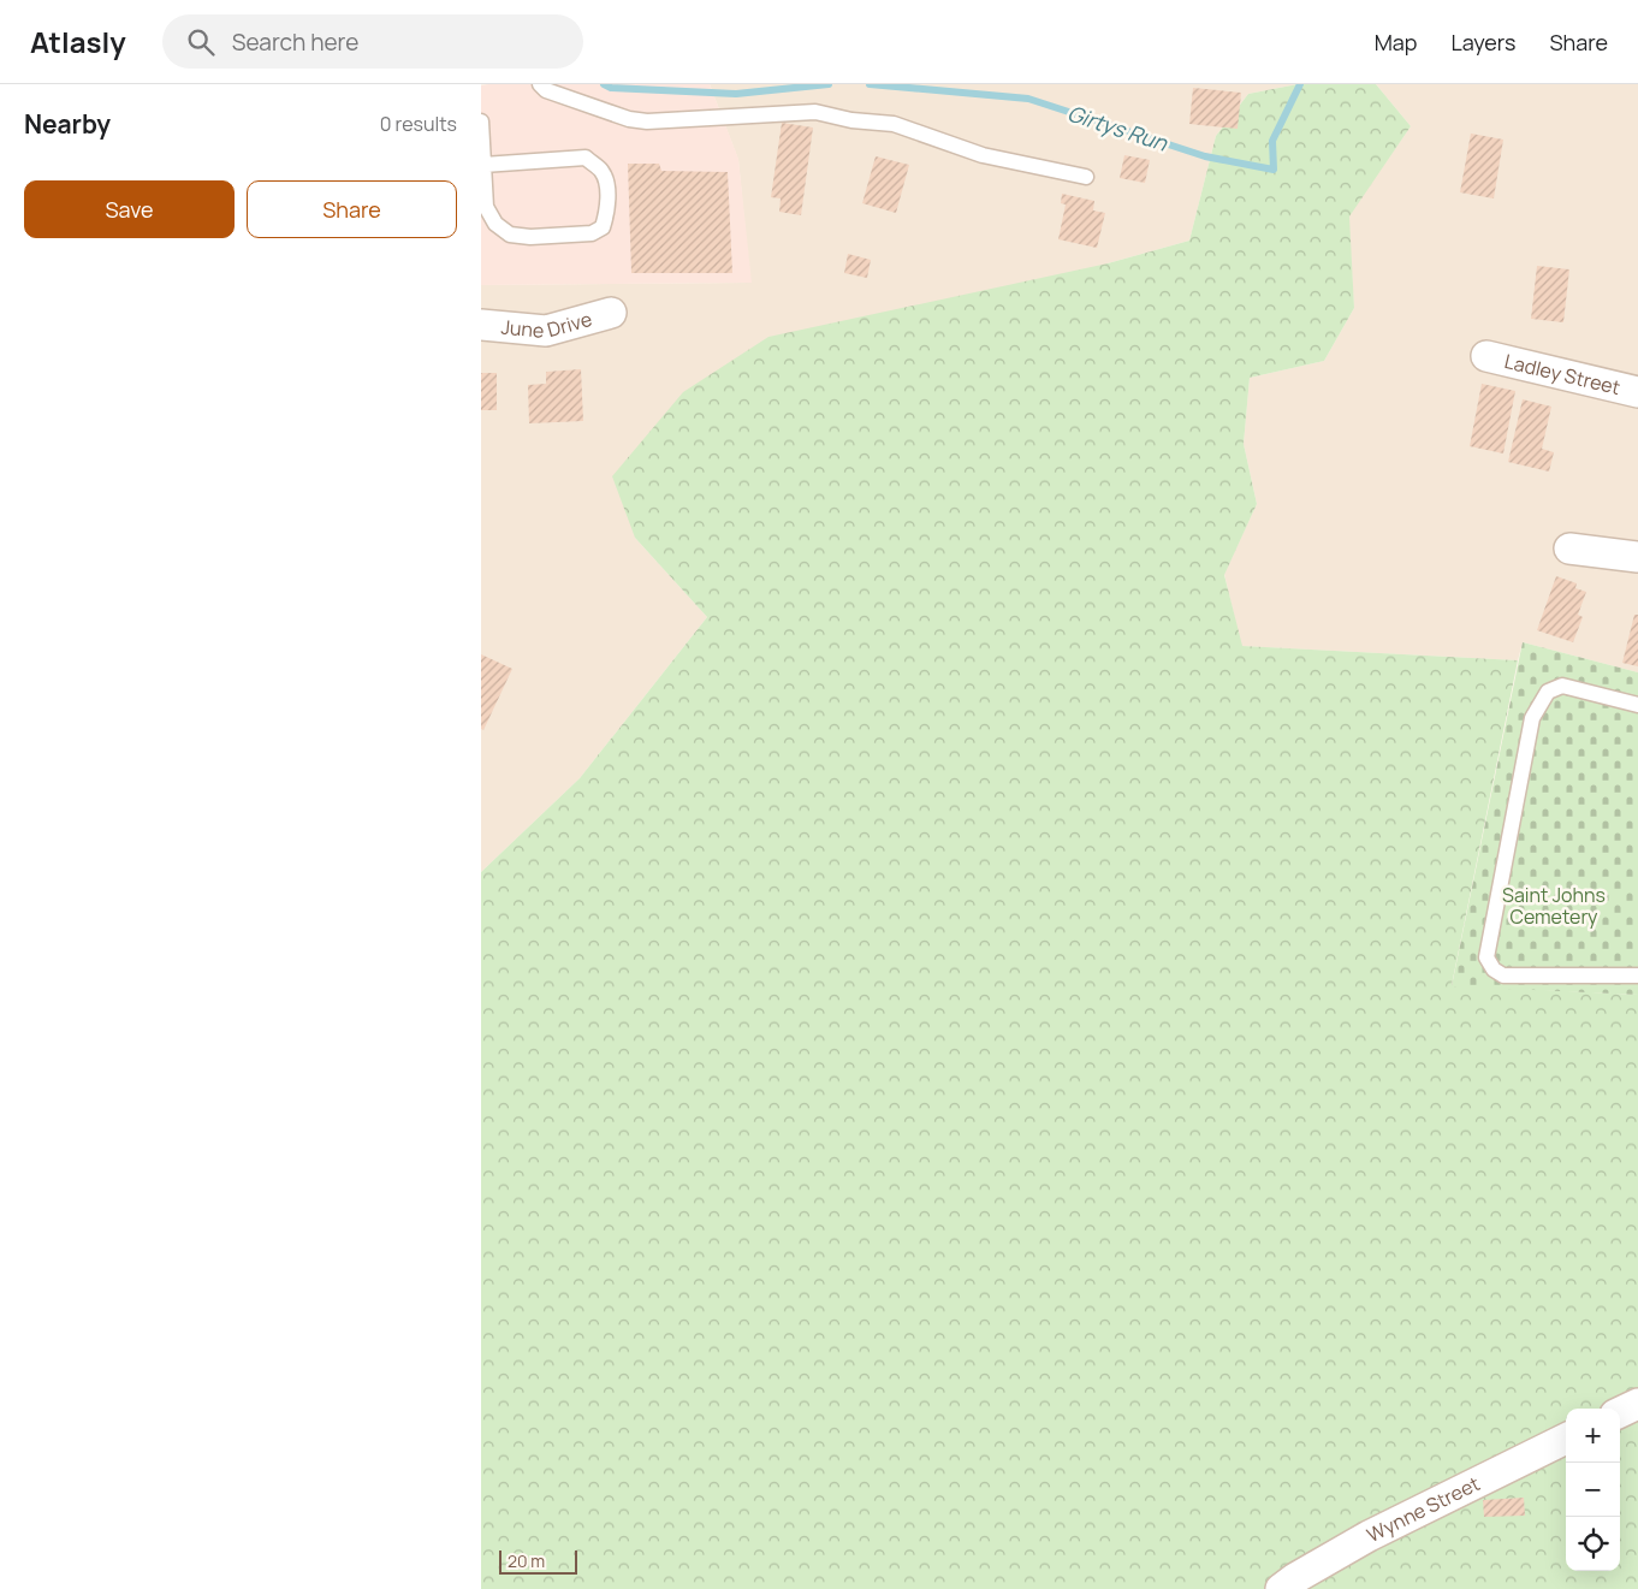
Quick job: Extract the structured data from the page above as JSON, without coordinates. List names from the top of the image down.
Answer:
{
  "streets": {
    "street": ["June Drive", "Ladley Street", "Wynne Street"]
  },
  "water": ["Girtys Run"],
  "parks": ["Saint Johns Cemetery"],
  "scale_bar": "20 m",
  "page": {
    "header": "Atlasly",
    "search": "Search here",
    "nav": ["Map", "Layers", "Share"],
    "heading": ["Nearby", "0 results"],
    "buttons": ["Save", "Share"],
    "map_buttons": ["+", "−"],
    "scale": "20 m"
  }
}
